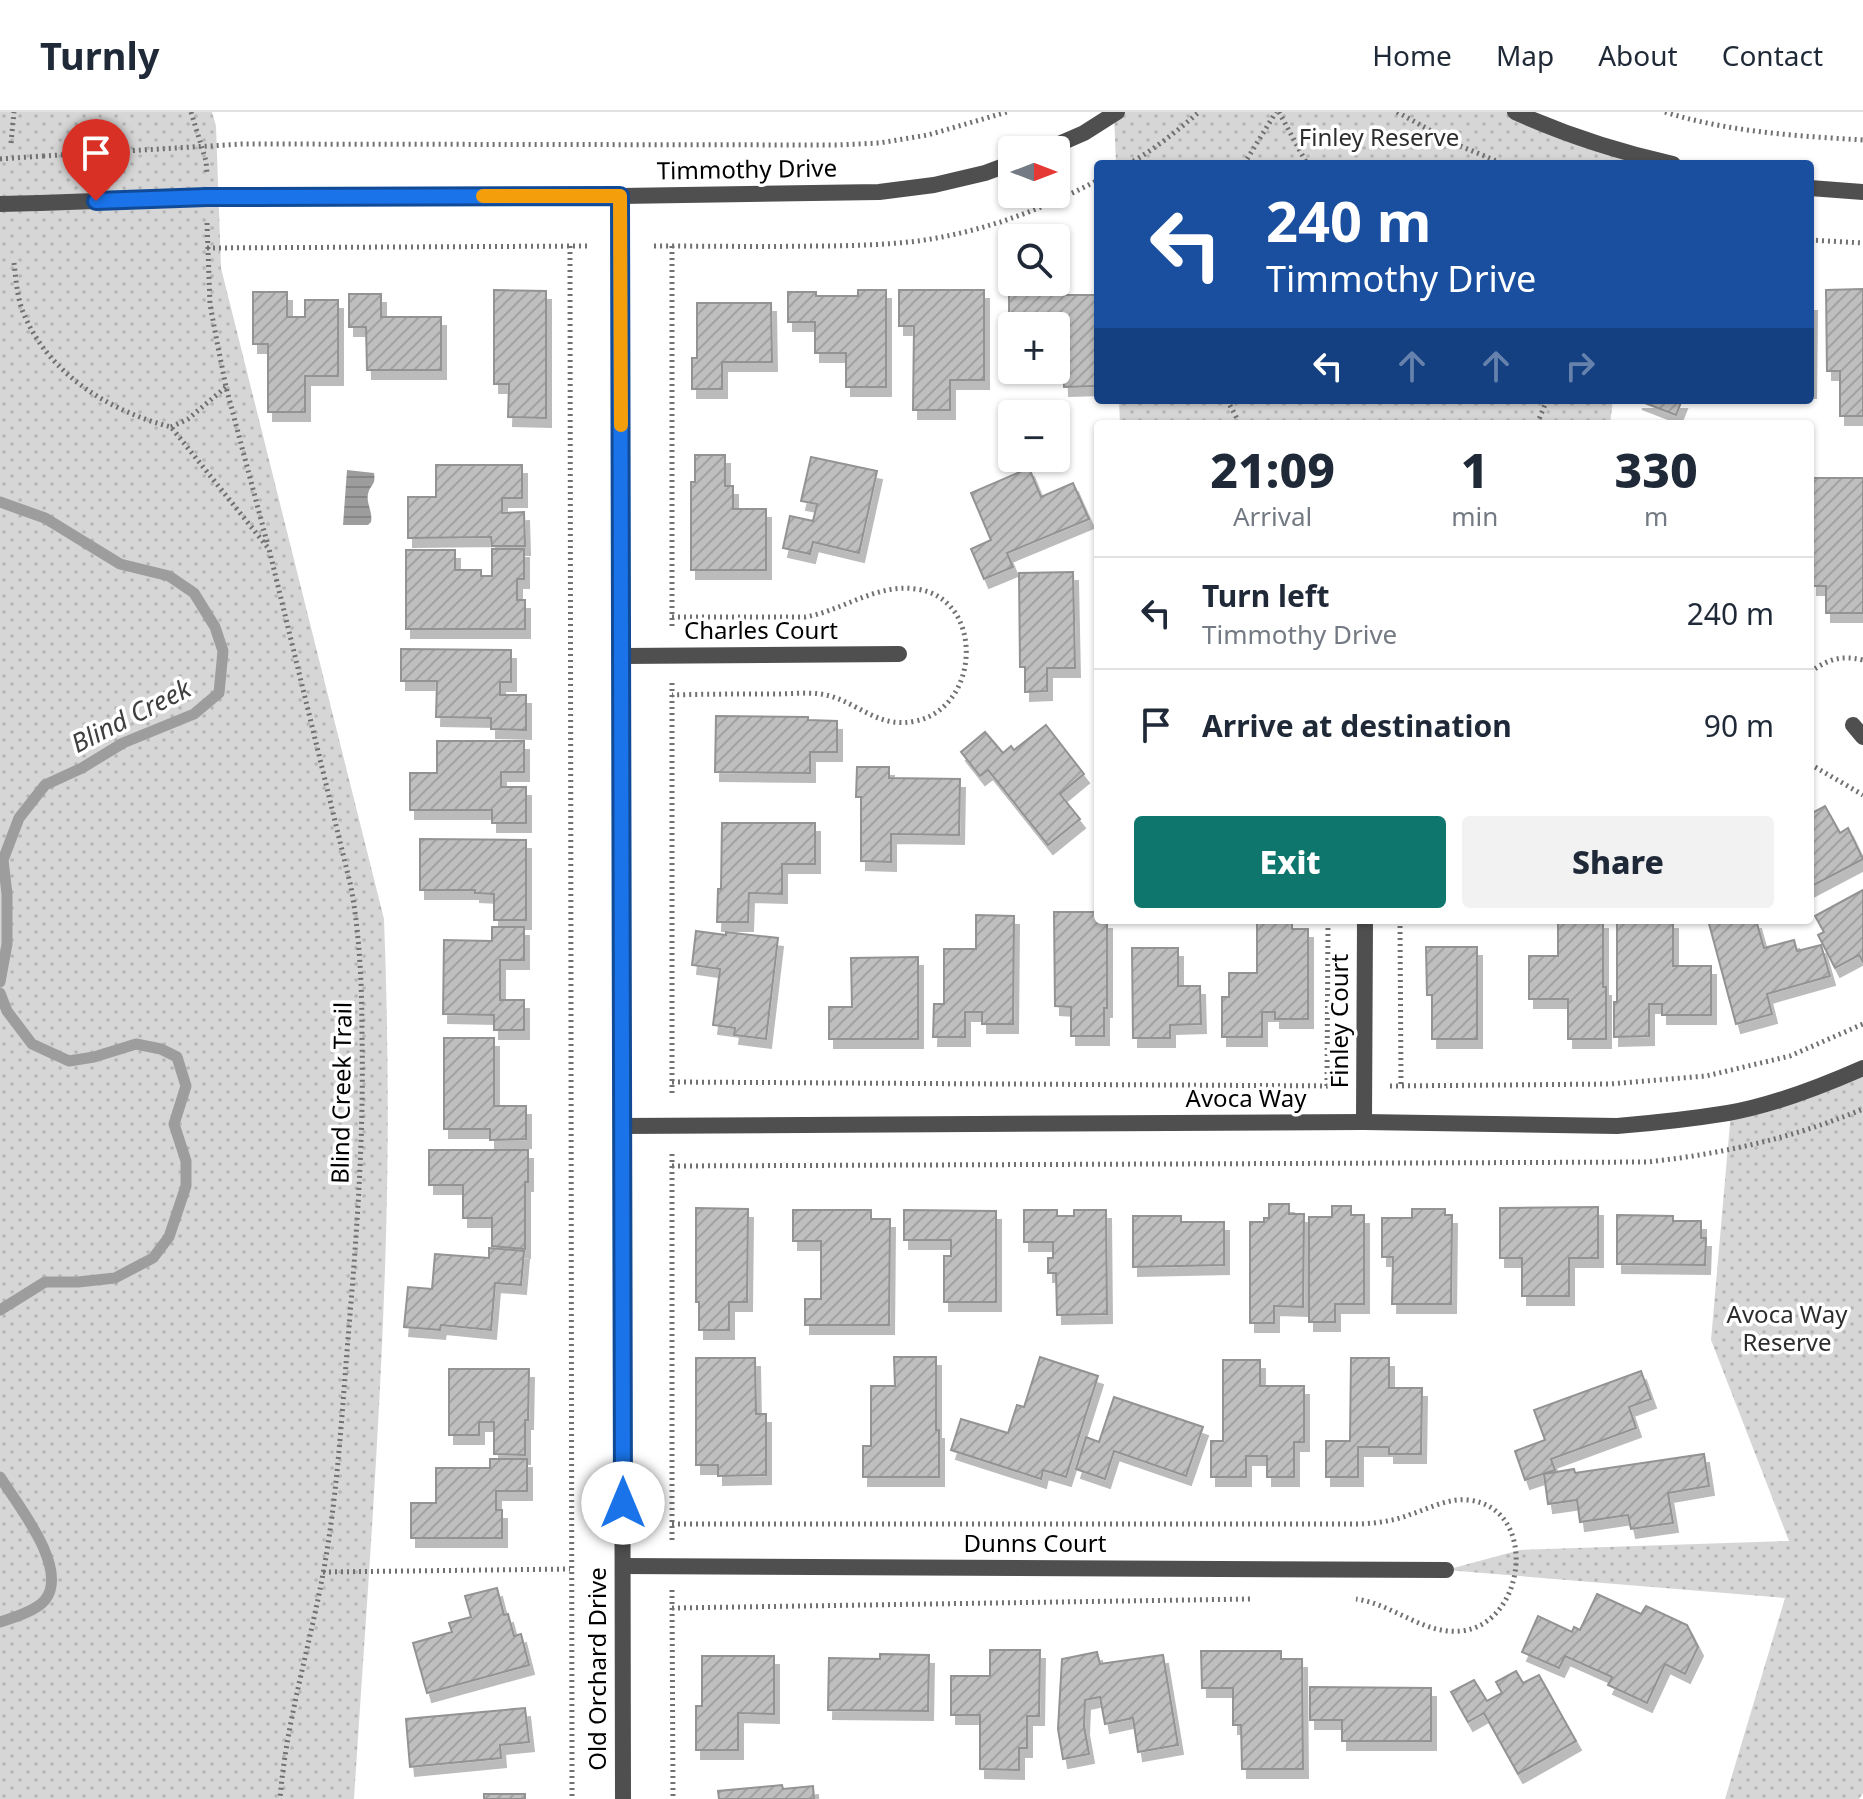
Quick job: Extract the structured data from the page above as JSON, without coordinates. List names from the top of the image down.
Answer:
{
  "streets": {
    "street": [
      "Timmothy Drive",
      "Charles Court",
      "Finley Court",
      "Avoca Way",
      "Dunns Court",
      "Old Orchard Drive"
    ],
    "path": ["Blind Creek Trail"]
  },
  "crossings": [
    ["Timmothy Drive", "Old Orchard Drive"],
    ["Charles Court", "Old Orchard Drive"],
    ["Finley Court", "Avoca Way"],
    ["Avoca Way", "Old Orchard Drive"],
    ["Dunns Court", "Old Orchard Drive"]
  ],
  "water": ["Blind Creek"],
  "parks": ["Finley Reserve", "Avoca Way Reserve"],
  "north": "right",
  "page": {
    "header": "Turnly",
    "nav": [
      "Home",
      "Map",
      "About",
      "Contact"
    ],
    "map_buttons": ["+", "−"],
    "turn": ["240 m", "Timmothy Drive"],
    "eta": [
      "21:09",
      "Arrival",
      "1",
      "min",
      "330",
      "m"
    ],
    "list": [
      {
        "name": "Turn left",
        "note": "Timmothy Drive",
        "value": "240 m"
      },
      {
        "name": "Arrive at destination",
        "value": "90 m"
      }
    ],
    "buttons": ["Exit", "Share"]
  }
}
